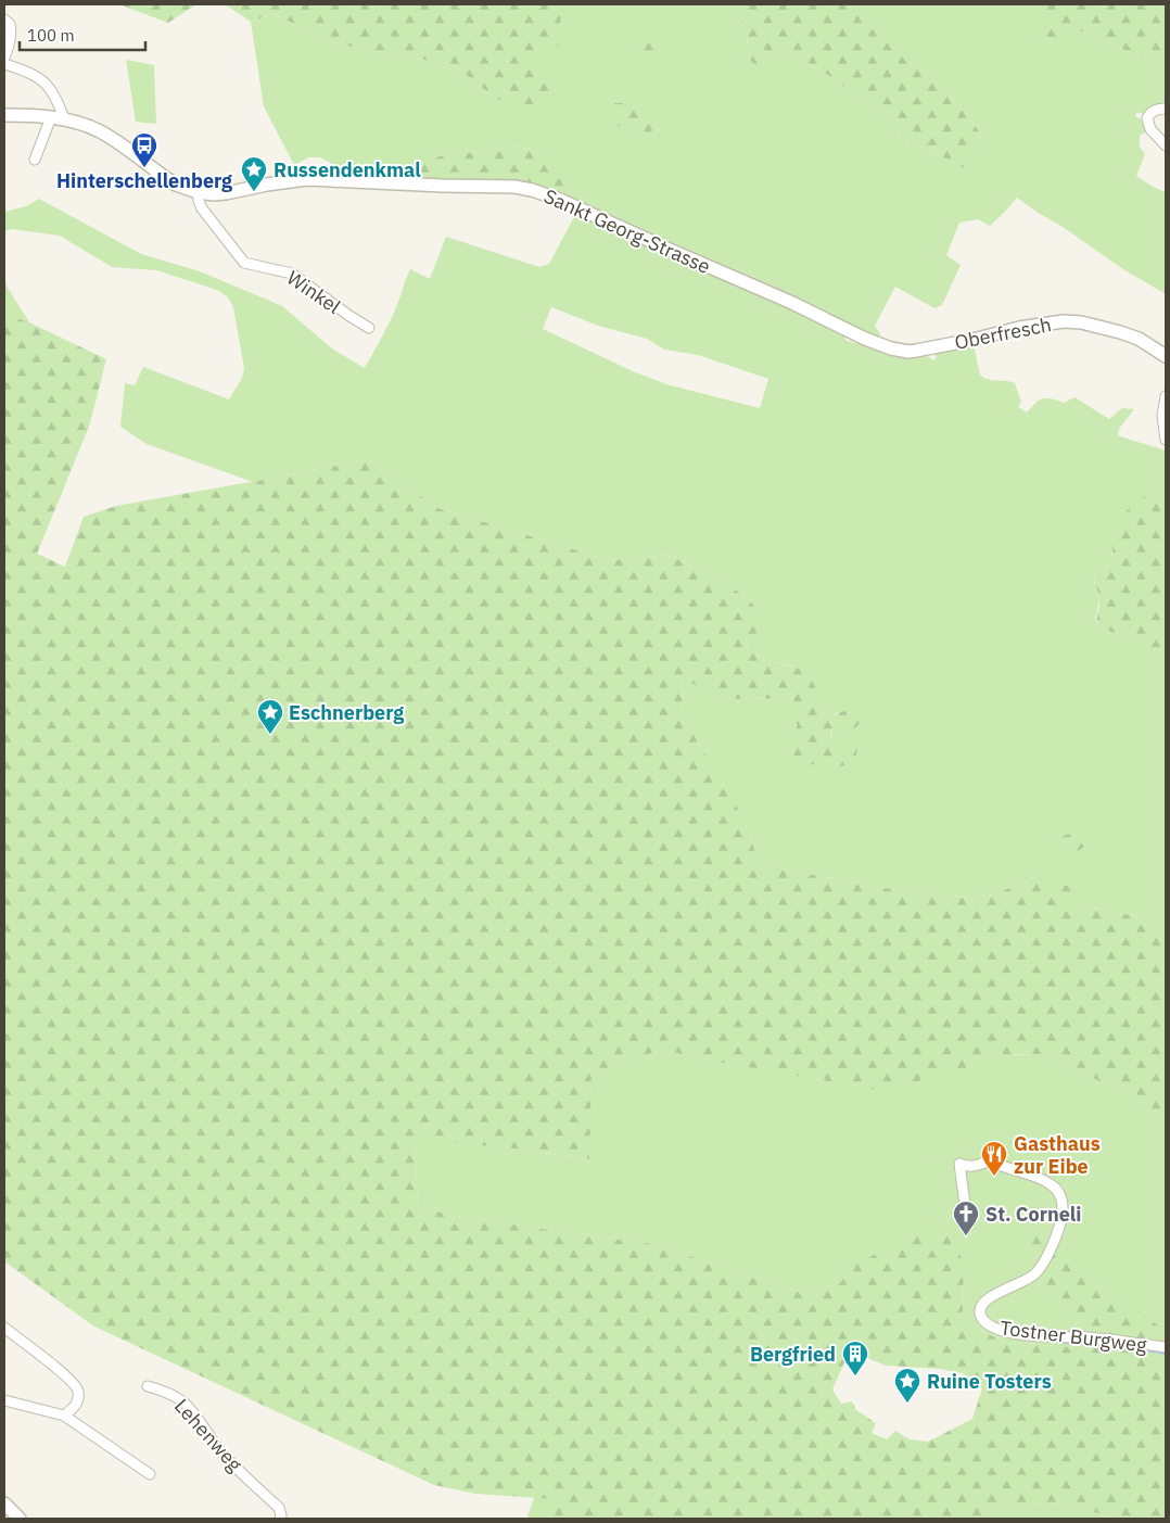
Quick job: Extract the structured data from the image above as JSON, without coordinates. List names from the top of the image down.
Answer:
{
  "streets": {
    "street": [
      "Sankt Georg-Strasse",
      "Winkel",
      "Oberfresch",
      "Tostner Burgweg",
      "Lehenweg"
    ]
  },
  "crossings": [
    ["Sankt Georg-Strasse", "Winkel"],
    ["Sankt Georg-Strasse", "Oberfresch"]
  ],
  "places": {
    "bus stop": ["Hinterschellenberg"],
    "place": ["Russendenkmal", "Eschnerberg", "Ruine Tosters"],
    "restaurant": ["Gasthaus zur Eibe"],
    "church": ["St. Corneli"],
    "building": ["Bergfried"]
  },
  "scale_bar": "100 m"
}
